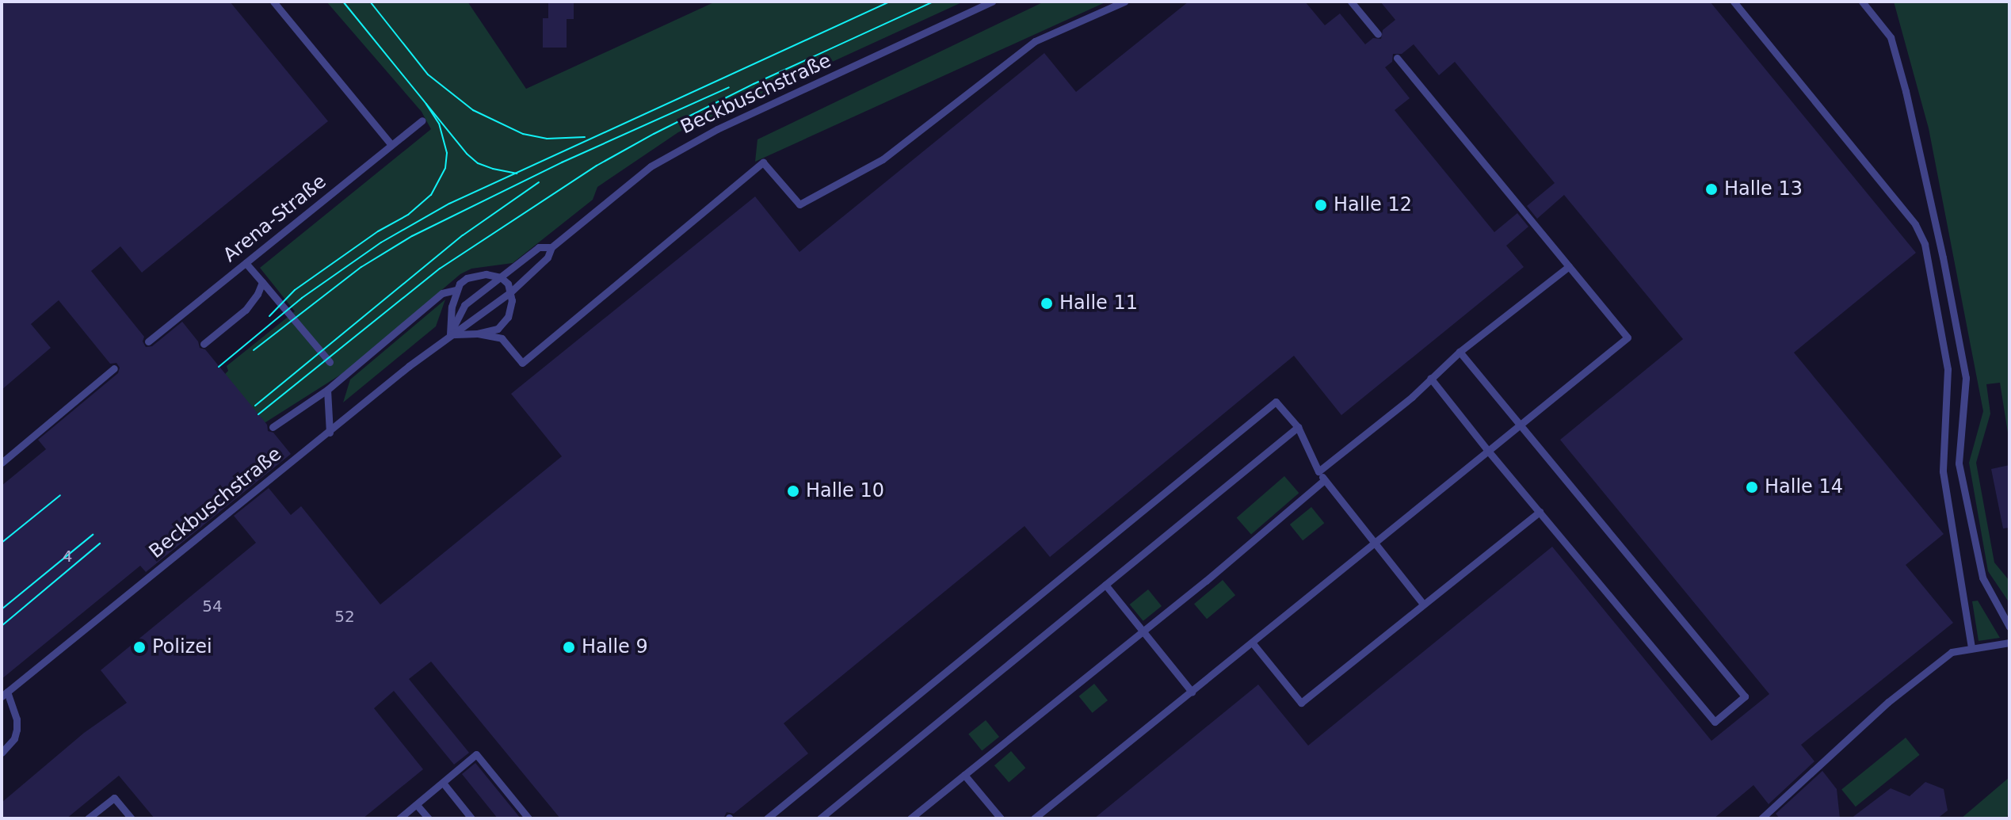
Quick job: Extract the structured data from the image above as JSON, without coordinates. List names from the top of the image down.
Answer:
{
  "streets": {
    "lane": ["Beckbuschstraße", "Arena-Straße"]
  },
  "places": [
    "Halle 13",
    "Halle 12",
    "Halle 11",
    "Halle 14",
    "Halle 10",
    "Polizei",
    "Halle 9"
  ],
  "house_numbers": ["4", "54", "52"]
}
